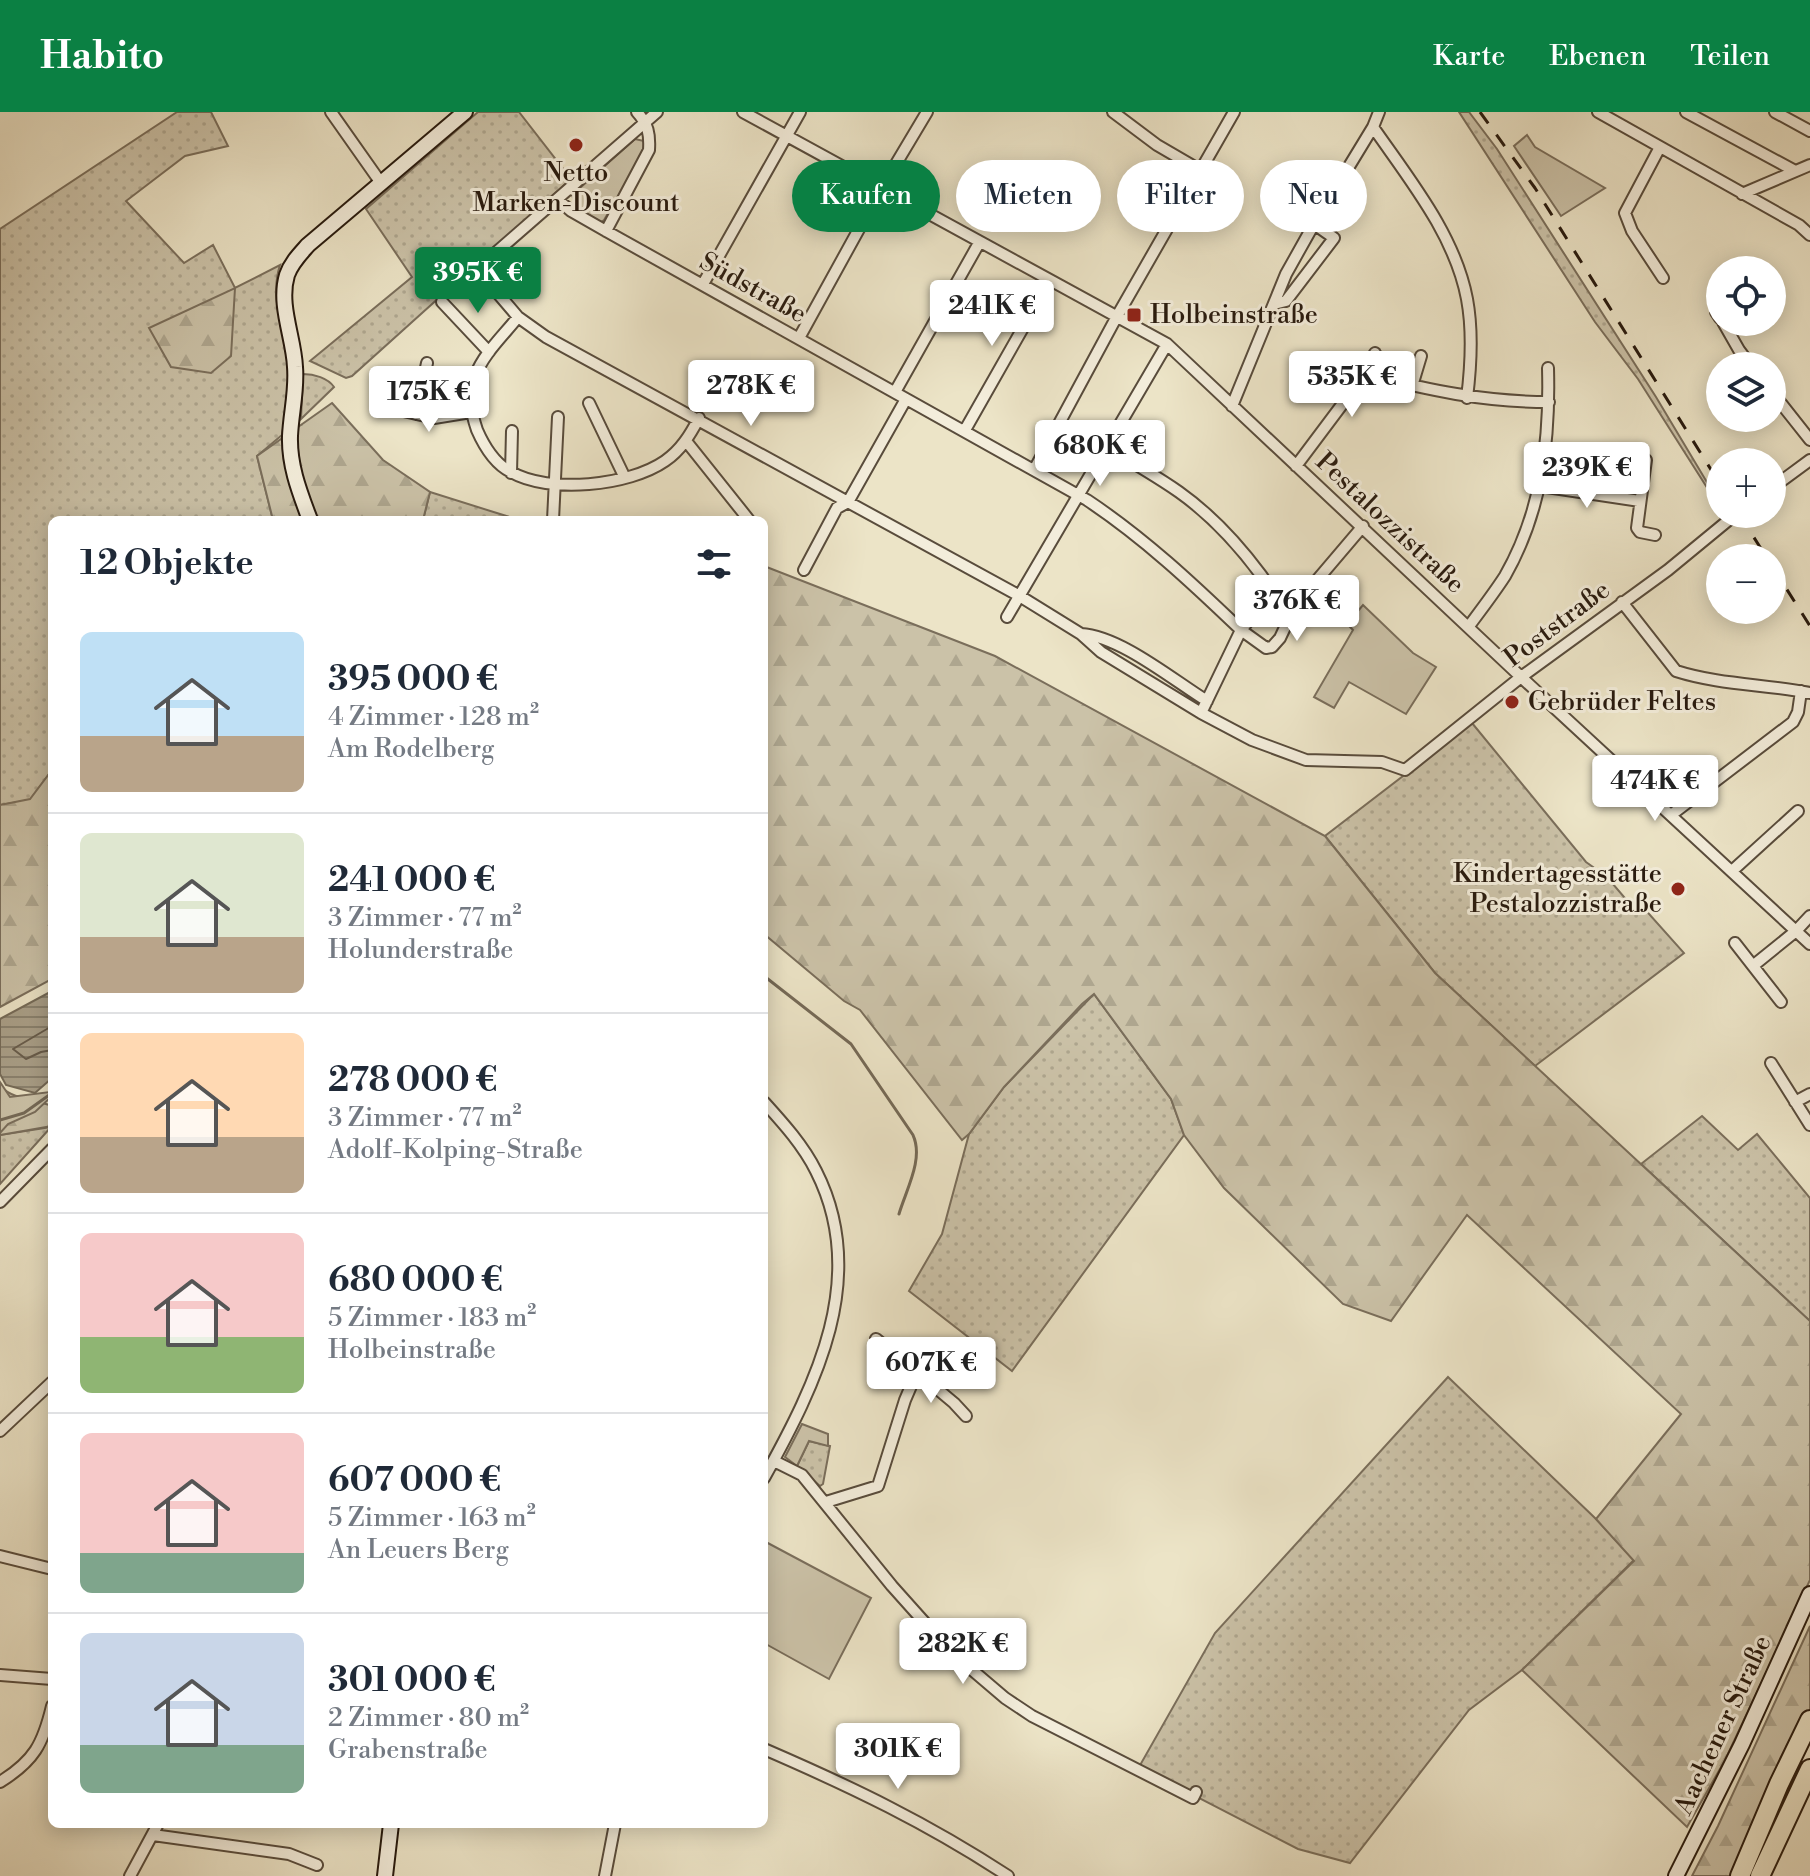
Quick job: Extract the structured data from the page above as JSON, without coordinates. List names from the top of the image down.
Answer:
{
  "streets": {
    "street": [
      "Südstraße",
      "Pestalozzistraße",
      "Poststraße",
      "Aachener Straße"
    ]
  },
  "crossings": [
    ["Pestalozzistraße", "Poststraße"]
  ],
  "places": {
    "other": ["Netto Marken-Discount", "Gebrüder Feltes", "Kindertagesstätte Pestalozzistraße"],
    "transit": ["Holbeinstraße"]
  },
  "page": {
    "header": "Habito",
    "nav": ["Karte", "Ebenen", "Teilen"],
    "chip": [
      "Kaufen",
      "Mieten",
      "Filter",
      "Neu"
    ],
    "price": [
      "395K €",
      "241K €",
      "535K €",
      "278K €",
      "175K €",
      "680K €",
      "239K €",
      "376K €",
      "474K €",
      "607K €",
      "282K €",
      "301K €"
    ],
    "map_buttons": ["+", "−"],
    "heading": "12 Objekte",
    "list": [
      {
        "name": "395 000 €",
        "note": "4 Zimmer · 128 m² · Am Rodelberg"
      },
      {
        "name": "241 000 €",
        "note": "3 Zimmer · 77 m² · Holunderstraße"
      },
      {
        "name": "278 000 €",
        "note": "3 Zimmer · 77 m² · Adolf-Kolping-Straße"
      },
      {
        "name": "680 000 €",
        "note": "5 Zimmer · 183 m² · Holbeinstraße"
      },
      {
        "name": "607 000 €",
        "note": "5 Zimmer · 163 m² · An Leuers Berg"
      },
      {
        "name": "301 000 €",
        "note": "2 Zimmer · 80 m² · Grabenstraße"
      }
    ]
  }
}
